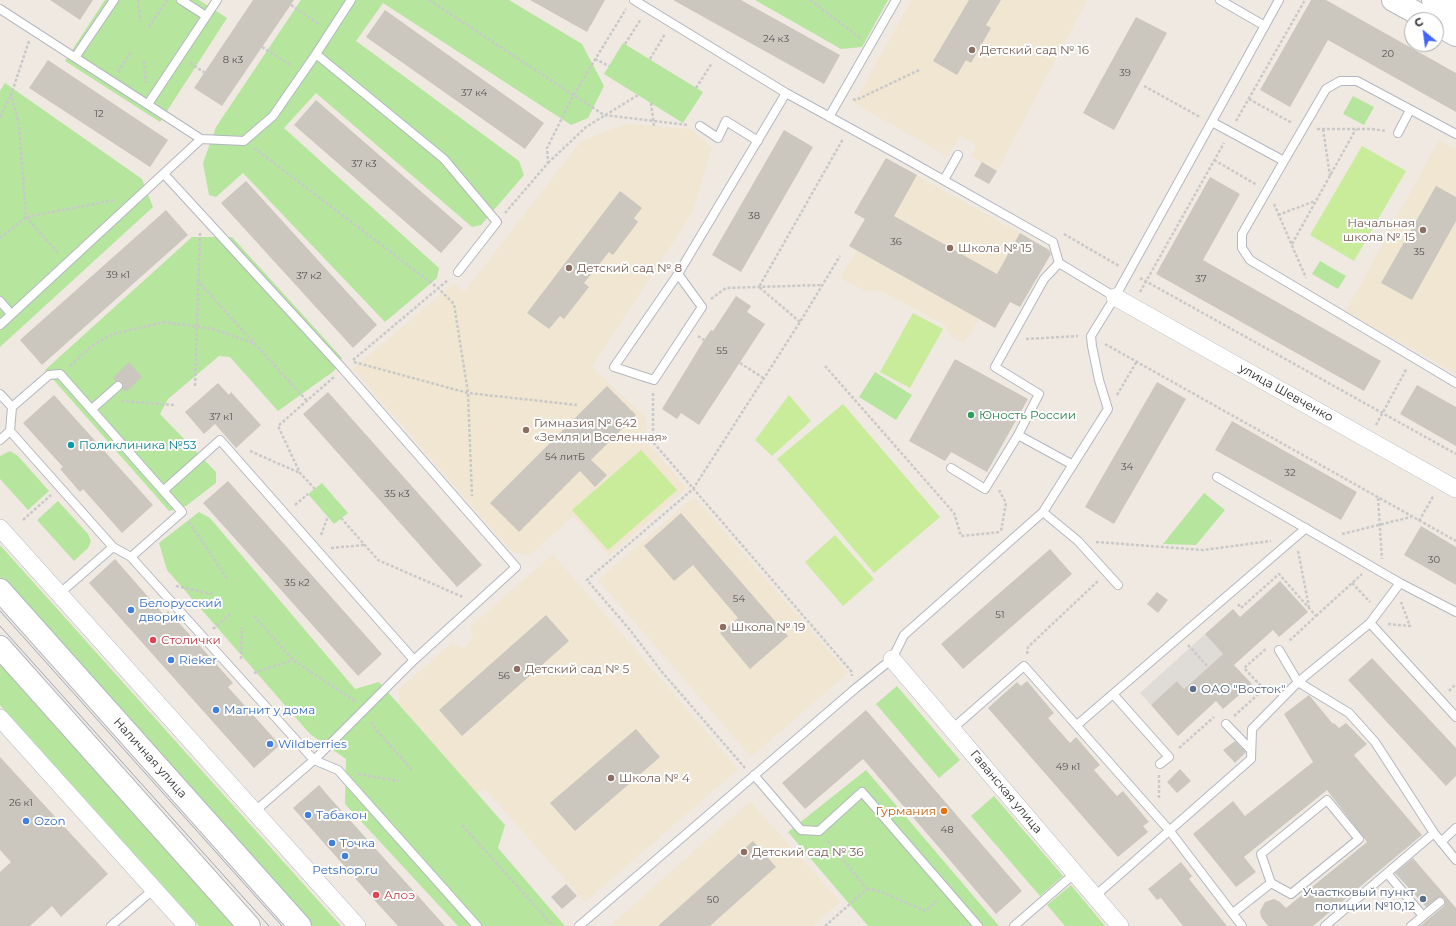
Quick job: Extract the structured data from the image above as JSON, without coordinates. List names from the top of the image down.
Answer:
{
  "streets": {
    "main road": ["Наличная улица"],
    "street": ["улица Шевченко", "Гаванская улица"]
  },
  "places": [
    "Детский сад № 16",
    "Начальная школа № 15",
    "Школа № 15",
    "Детский сад № 8",
    "Юность России",
    "Гимназия № 642 «Земля и Вселенная»",
    "Поликлиника №53",
    "Белорусский дворик",
    "Школа № 19",
    "Столички",
    "Rieker",
    "Детский сад № 5",
    "ОАО \"Восток\"",
    "Магнит у дома",
    "Wildberries",
    "Школа № 4",
    "Гурмания",
    "Табакон",
    "Ozon",
    "Точка",
    "Детский сад № 36",
    "Petshop.ru",
    "Алоэ",
    "Участковый пункт полиции №10,12"
  ],
  "house_numbers": [
    "24 к3",
    "20",
    "8 к3",
    "39",
    "37 к4",
    "12",
    "37 к3",
    "38",
    "36",
    "35",
    "39 к1",
    "37 к2",
    "37",
    "55",
    "37 к1",
    "54 литБ",
    "34",
    "32",
    "35 к3",
    "30",
    "35 к2",
    "54",
    "51",
    "56",
    "49 к1",
    "26 к1",
    "48",
    "50"
  ],
  "north": "top left"
}
